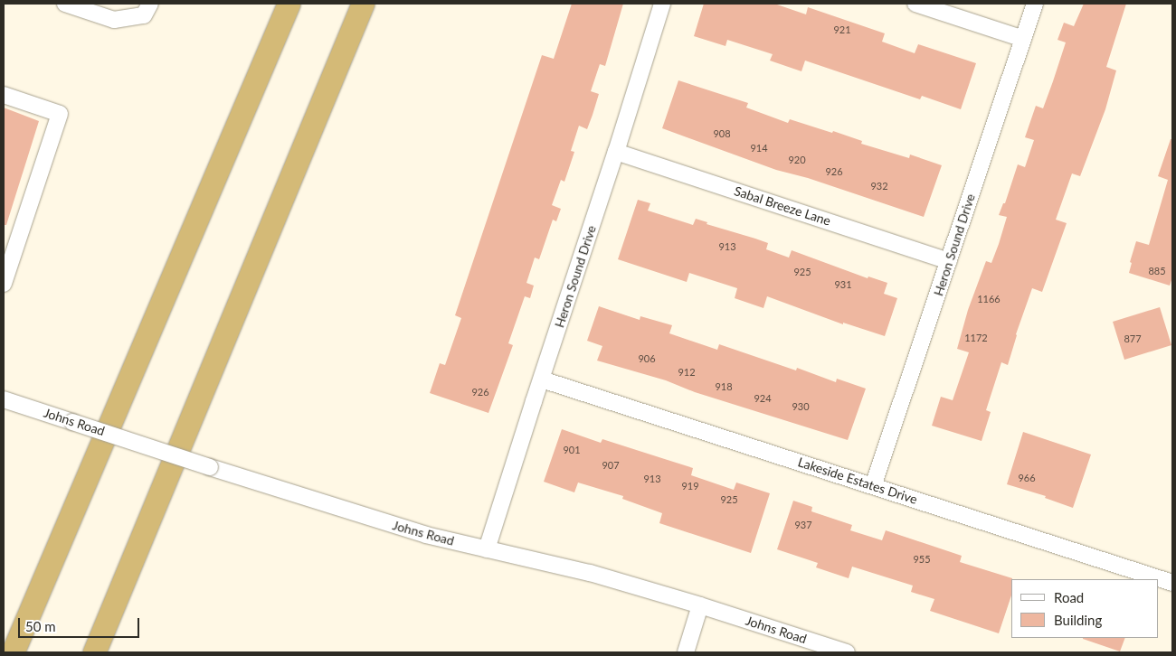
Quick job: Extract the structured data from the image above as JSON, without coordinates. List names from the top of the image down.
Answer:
{
  "streets": {
    "street": [
      "Sabal Breeze Lane",
      "Heron Sound Drive",
      "Johns Road",
      "Lakeside Estates Drive"
    ]
  },
  "crossings": [
    ["Sabal Breeze Lane", "Heron Sound Drive"],
    ["Heron Sound Drive", "Johns Road"],
    ["Heron Sound Drive", "Lakeside Estates Drive"]
  ],
  "house_numbers": [
    "921",
    "908",
    "914",
    "920",
    "926",
    "932",
    "913",
    "885",
    "925",
    "931",
    "1166",
    "1172",
    "877",
    "906",
    "912",
    "918",
    "926",
    "924",
    "930",
    "901",
    "907",
    "966",
    "913",
    "919",
    "925",
    "937",
    "955"
  ],
  "legend": ["Road", "Building"],
  "scale_bar": "50 m"
}
